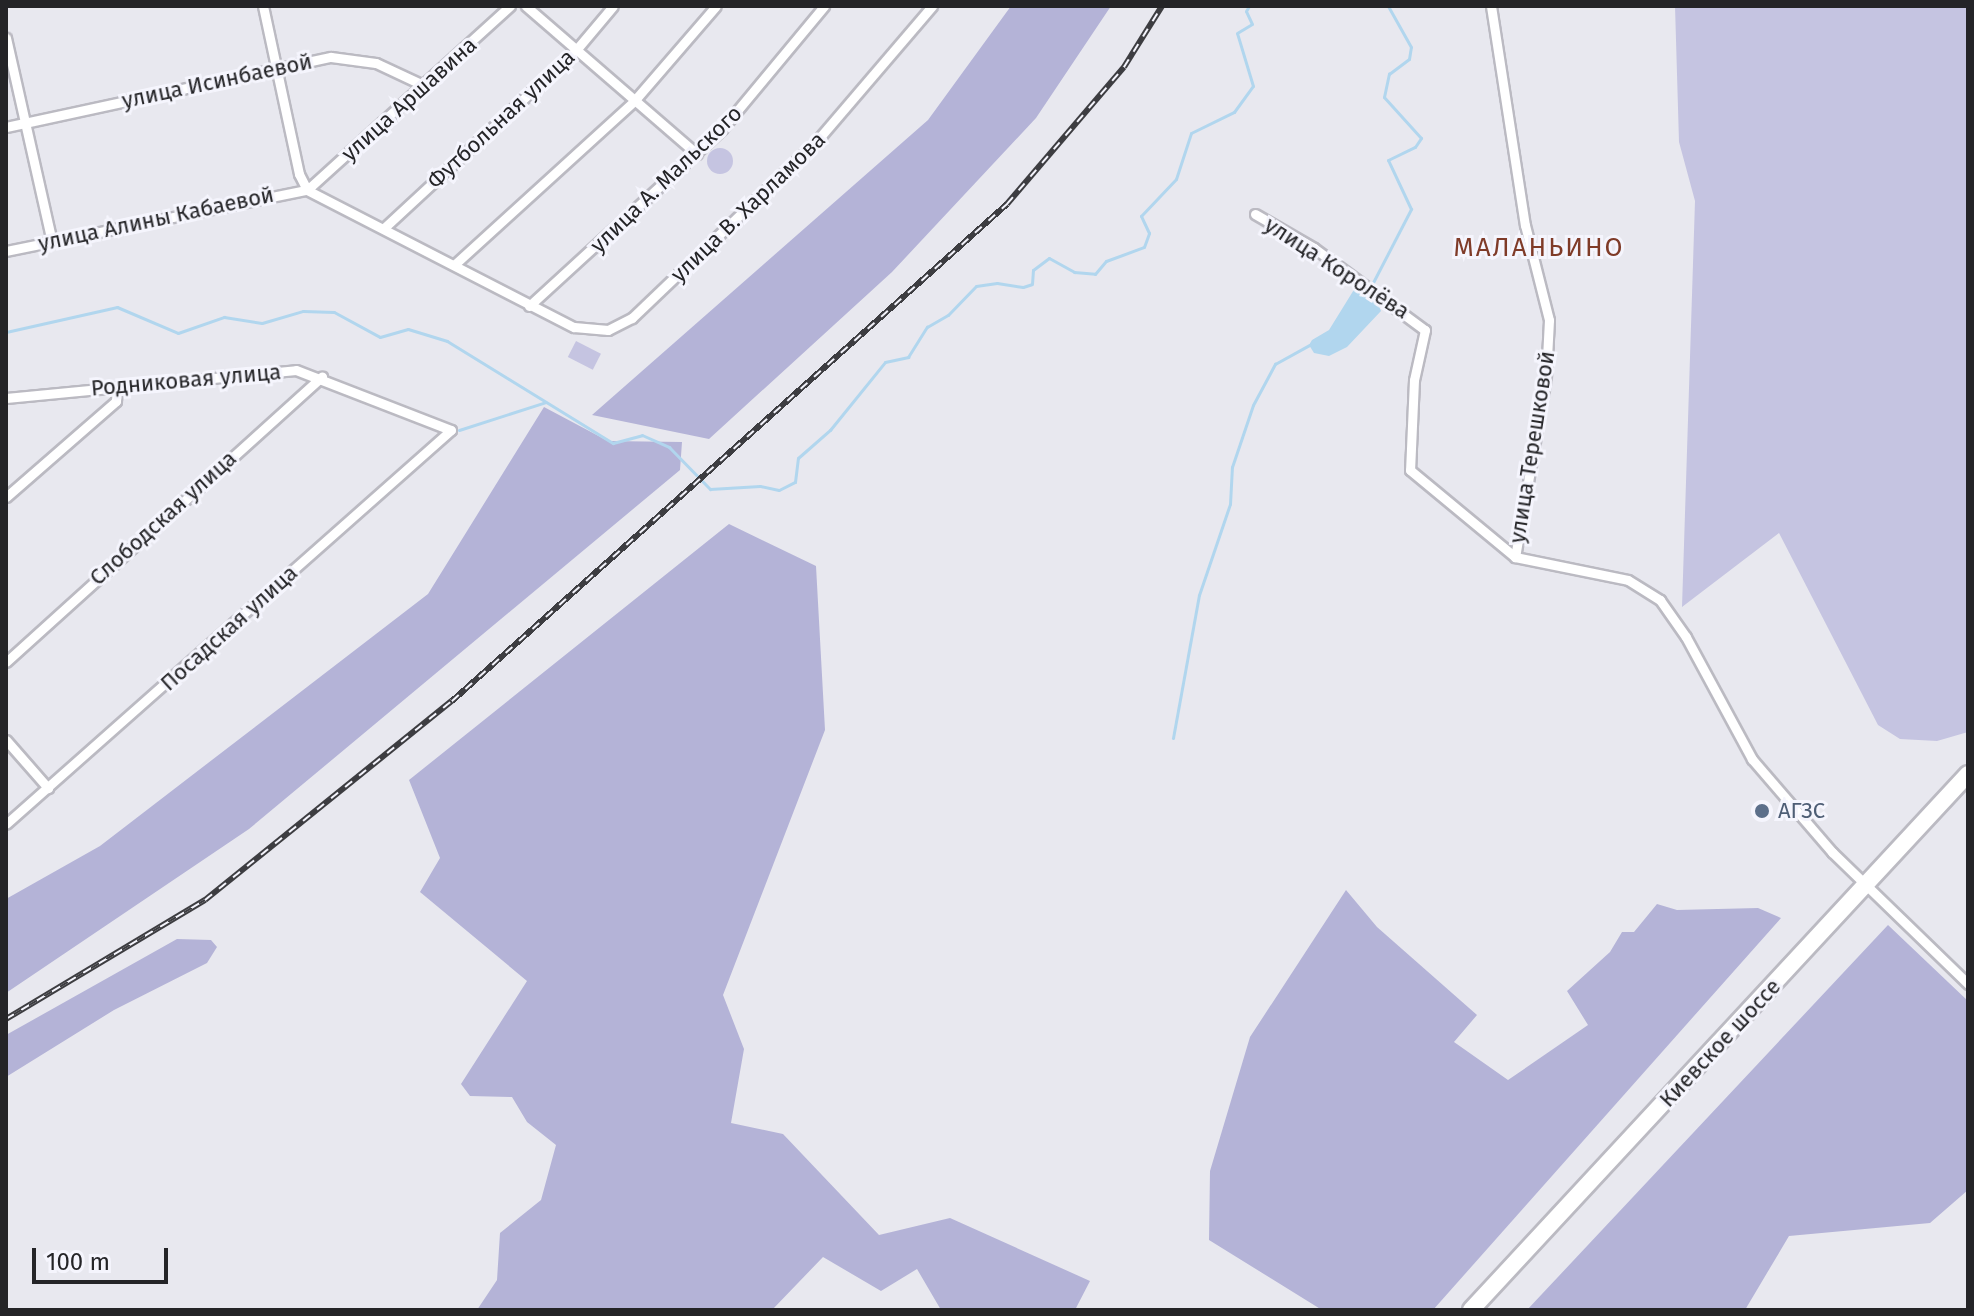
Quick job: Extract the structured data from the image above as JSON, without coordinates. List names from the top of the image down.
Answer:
{
  "streets": {
    "highway": ["Киевское шоссе"],
    "street": [
      "улица Исинбаевой",
      "улица Аршавина",
      "Футбольная улица",
      "улица А. Мальского",
      "улица В. Харламова",
      "улица Алины Кабаевой",
      "улица Королёва",
      "Родниковая улица",
      "улица Терешковой",
      "Слободская улица",
      "Посадская улица"
    ]
  },
  "crossings": [
    ["улица Исинбаевой", "улица Аршавина"],
    ["улица Аршавина", "улица В. Харламова"],
    ["улица Аршавина", "улица Алины Кабаевой"],
    ["Футбольная улица", "улица В. Харламова"],
    ["улица А. Мальского", "улица В. Харламова"],
    ["улица В. Харламова", "улица Алины Кабаевой"],
    ["улица Королёва", "улица Терешковой"],
    ["Родниковая улица", "Слободская улица"],
    ["Родниковая улица", "Посадская улица"]
  ],
  "districts": ["МАЛАНЬИНО"],
  "places": ["АГЗС"],
  "scale_bar": "100 m"
}
